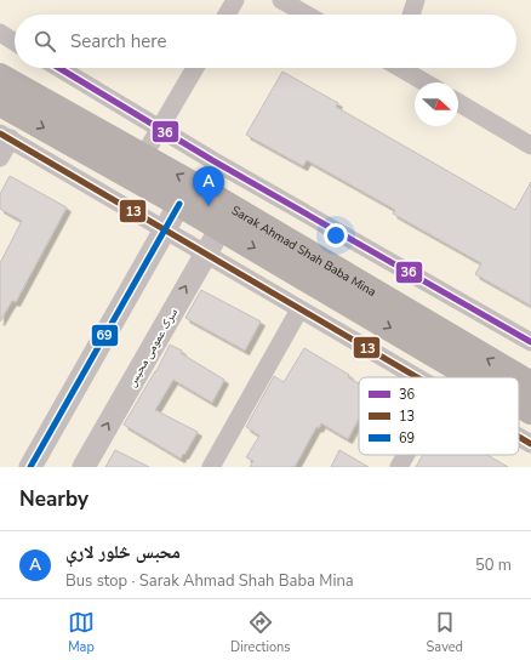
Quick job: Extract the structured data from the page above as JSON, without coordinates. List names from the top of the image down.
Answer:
{
  "streets": {
    "highway": ["Sarak Ahmad Shah Baba Mina"],
    "street": ["سرک عمومی محبس"]
  },
  "lines": ["transit line 36", "transit line 13", "transit line 69"],
  "legend": ["36", "13", "69"],
  "north": "right",
  "page": {
    "search": "Search here",
    "pins": "A",
    "heading": "Nearby",
    "list": [
      {
        "mark": "A",
        "name": "محبس څلور لارې",
        "note": "Bus stop · Sarak Ahmad Shah Baba Mina",
        "value": "50 m"
      }
    ],
    "nav": ["Map", "Directions", "Saved"]
  }
}
